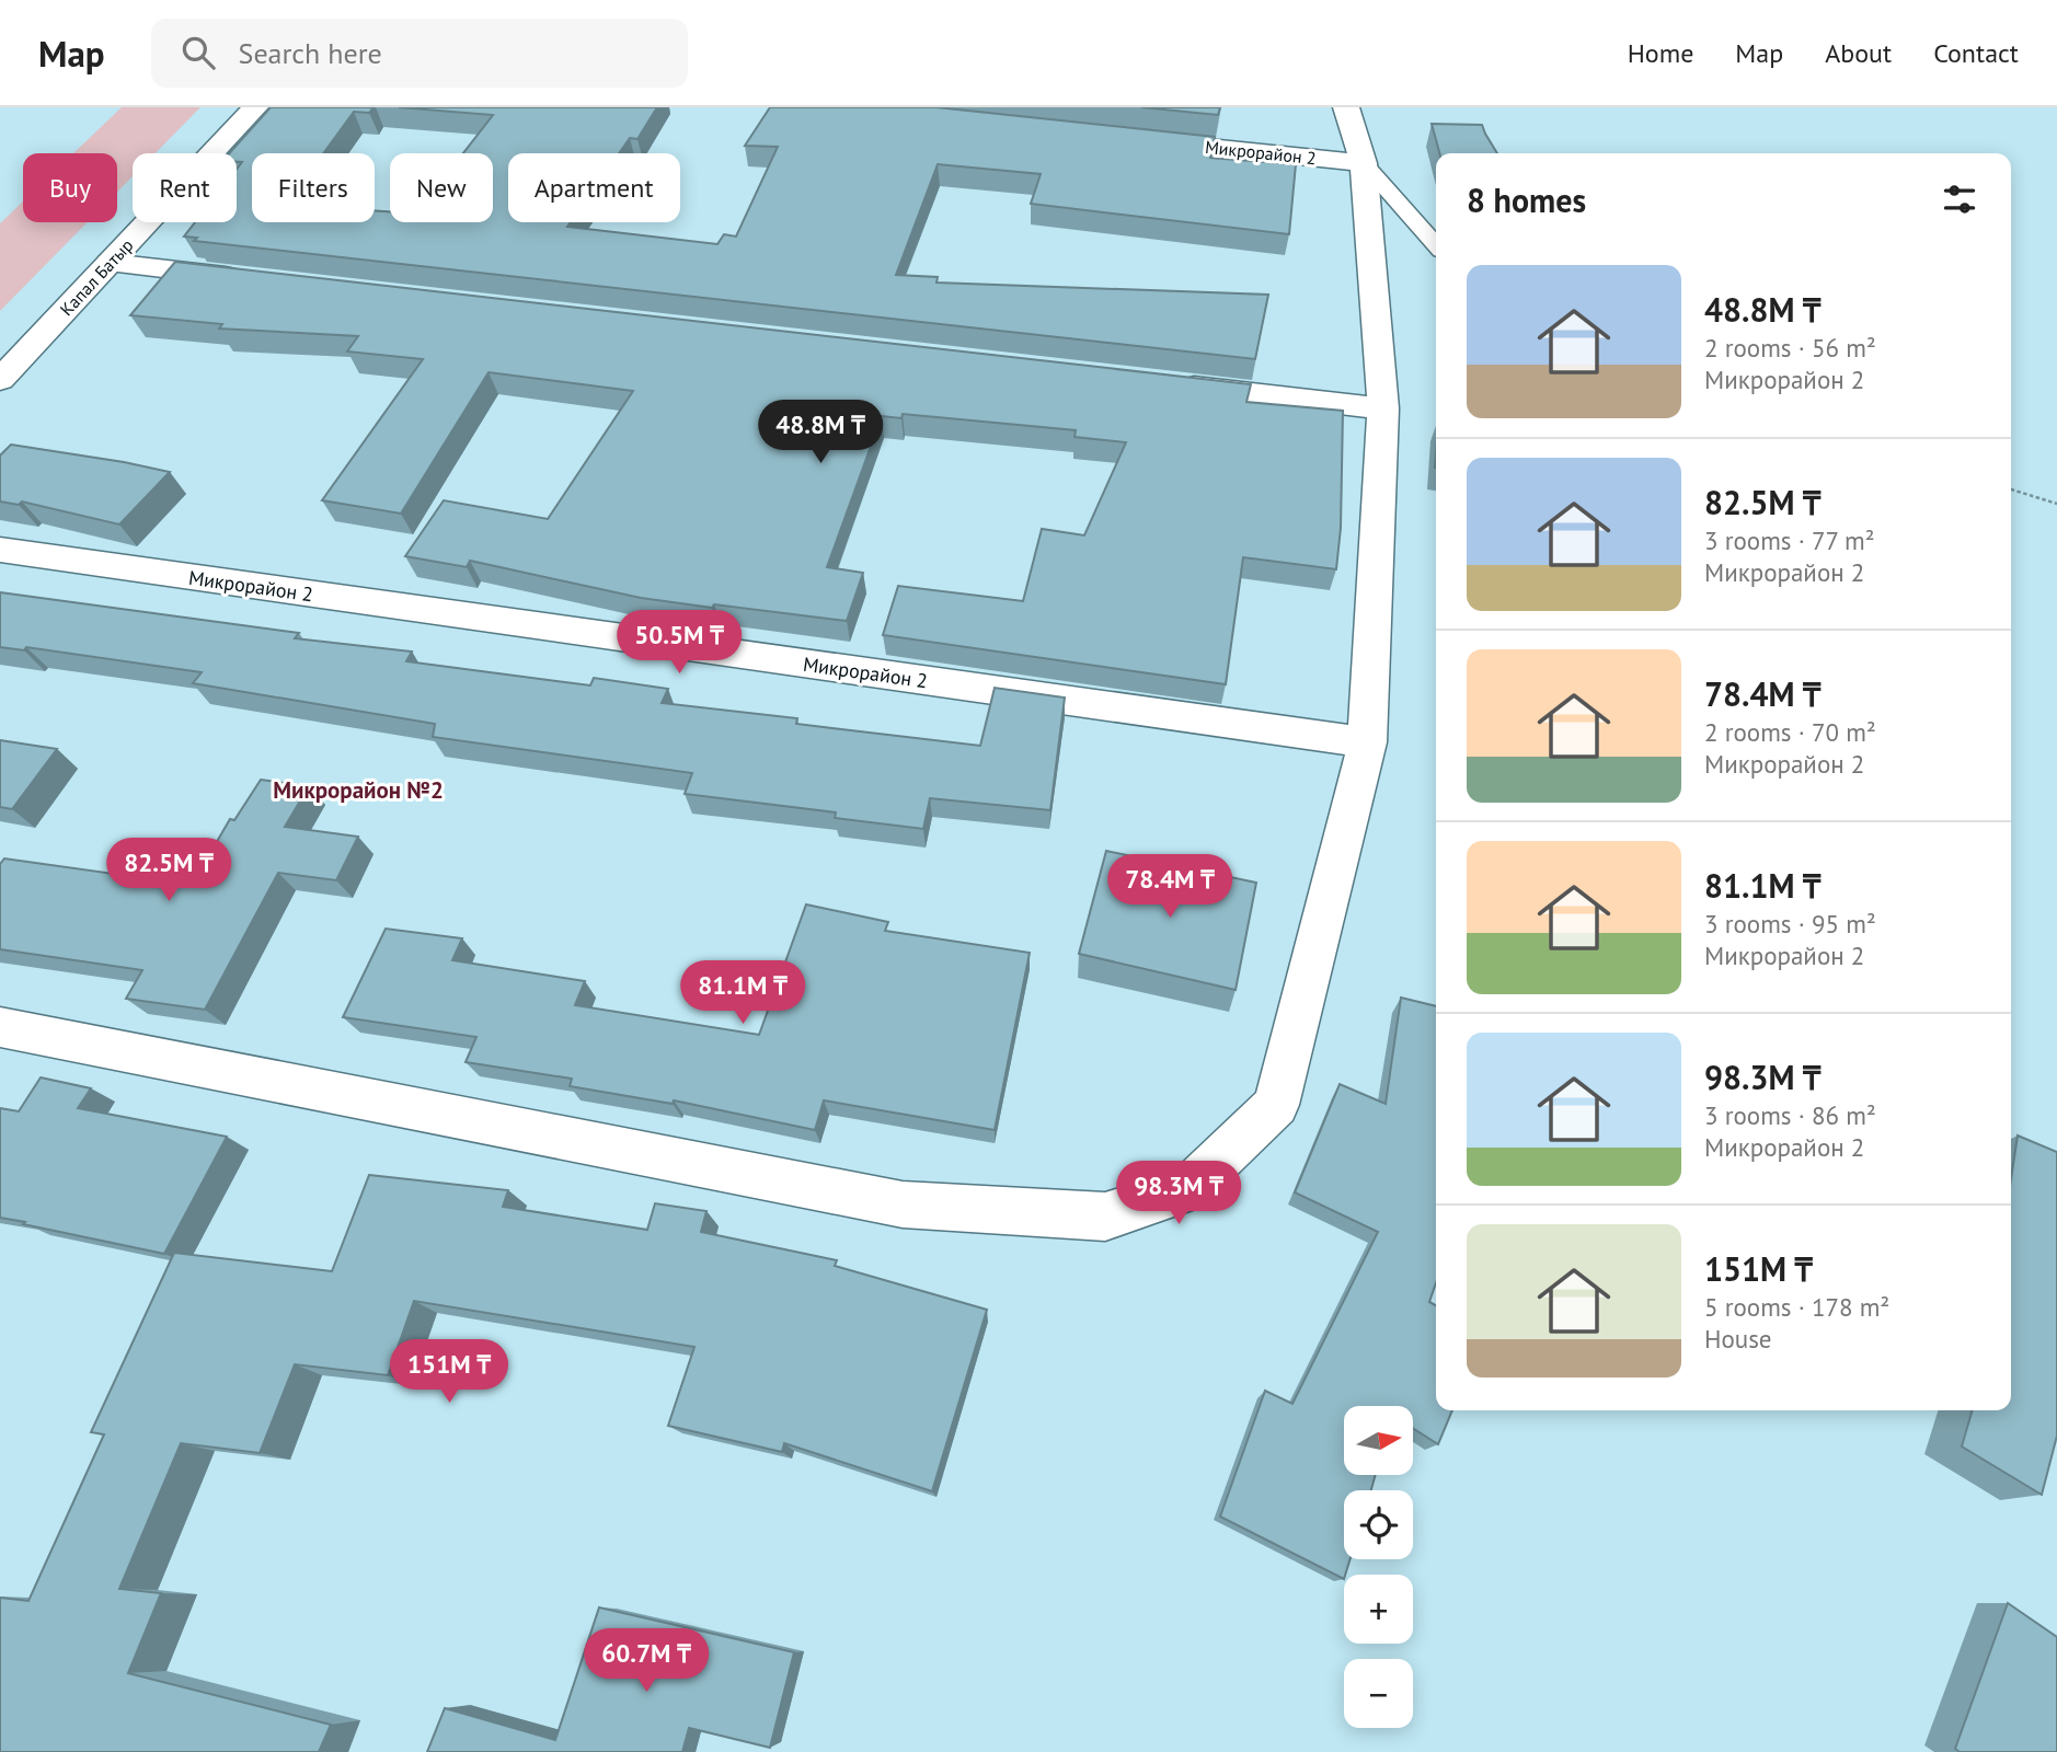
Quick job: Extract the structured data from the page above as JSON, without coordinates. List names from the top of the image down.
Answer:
{
  "streets": {
    "street": ["Микрорайон 2", "Капал Батыр"]
  },
  "districts": ["Микрорайон №2"],
  "north": "right",
  "page": {
    "header": "Map",
    "search": "Search here",
    "nav": [
      "Home",
      "Map",
      "About",
      "Contact"
    ],
    "chip": [
      "Buy",
      "Rent",
      "Filters",
      "New",
      "Apartment"
    ],
    "heading": "8 homes",
    "list": [
      {
        "name": "48.8M ₸",
        "note": "2 rooms · 56 m² · Микрорайон 2"
      },
      {
        "name": "82.5M ₸",
        "note": "3 rooms · 77 m² · Микрорайон 2"
      },
      {
        "name": "78.4M ₸",
        "note": "2 rooms · 70 m² · Микрорайон 2"
      },
      {
        "name": "81.1M ₸",
        "note": "3 rooms · 95 m² · Микрорайон 2"
      },
      {
        "name": "98.3M ₸",
        "note": "3 rooms · 86 m² · Микрорайон 2"
      },
      {
        "name": "151M ₸",
        "note": "5 rooms · 178 m² · House"
      }
    ],
    "price": [
      "48.8M ₸",
      "50.5M ₸",
      "82.5M ₸",
      "78.4M ₸",
      "81.1M ₸",
      "98.3M ₸",
      "151M ₸",
      "60.7M ₸"
    ],
    "map_buttons": ["+", "−"]
  }
}
